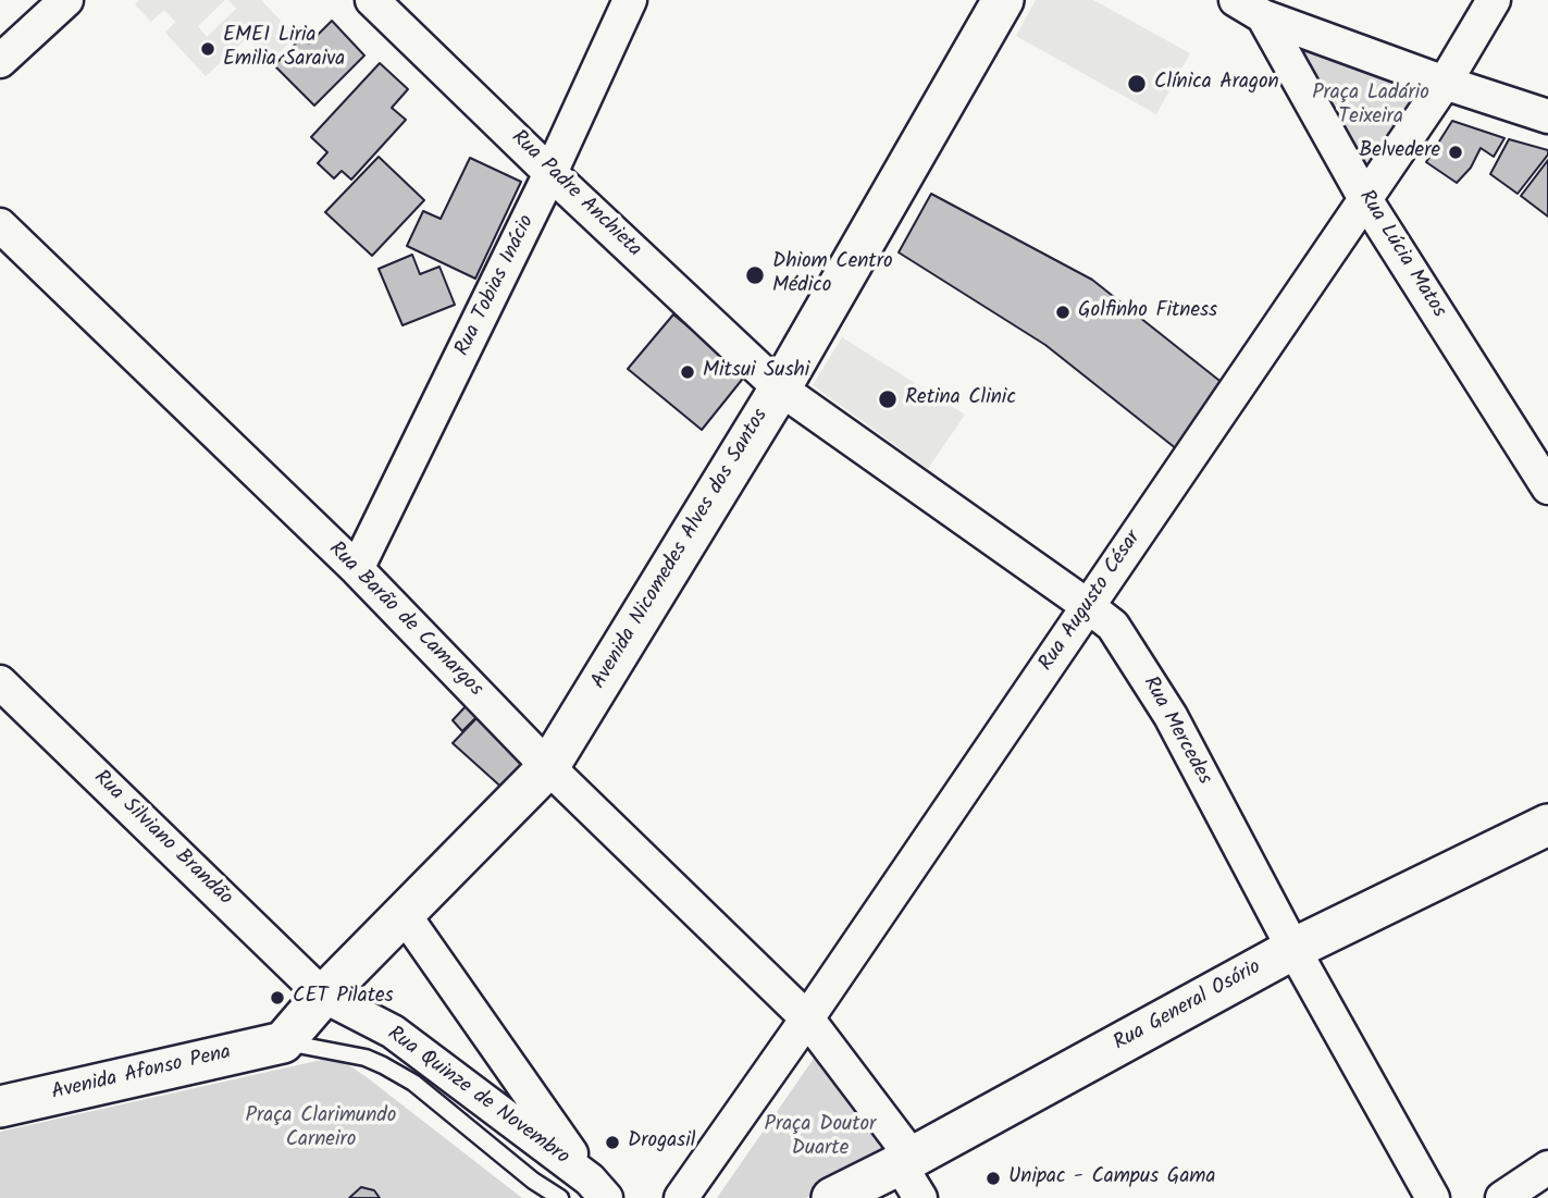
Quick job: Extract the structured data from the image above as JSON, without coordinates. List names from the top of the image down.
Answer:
{
  "streets": {
    "street": [
      "Rua Padre Anchieta",
      "Rua Lúcia Matos",
      "Rua Tobias Inácio",
      "Avenida Nicomedes Alves dos Santos",
      "Rua Augusto César",
      "Rua Barão de Camargos",
      "Rua Mercedes",
      "Rua Silviano Brandão",
      "Rua General Osório",
      "Avenida Afonso Pena",
      "Rua Quinze de Novembro"
    ]
  },
  "crossings": [
    ["Rua Padre Anchieta", "Rua Tobias Inácio"],
    ["Rua Padre Anchieta", "Avenida Nicomedes Alves dos Santos"],
    ["Rua Padre Anchieta", "Rua Mercedes"],
    ["Rua Lúcia Matos", "Rua Augusto César"],
    ["Rua Tobias Inácio", "Rua Barão de Camargos"],
    ["Avenida Nicomedes Alves dos Santos", "Rua Barão de Camargos"],
    ["Avenida Nicomedes Alves dos Santos", "Rua Mercedes"],
    ["Avenida Nicomedes Alves dos Santos", "Rua Silviano Brandão"],
    ["Avenida Nicomedes Alves dos Santos", "Avenida Afonso Pena"],
    ["Avenida Nicomedes Alves dos Santos", "Rua Quinze de Novembro"],
    ["Rua Augusto César", "Rua Barão de Camargos"],
    ["Rua Augusto César", "Rua Mercedes"],
    ["Rua Mercedes", "Rua General Osório"],
    ["Rua Silviano Brandão", "Rua Quinze de Novembro"]
  ],
  "parks": ["Praça Ladário Teixeira", "Praça Clarimundo Carneiro", "Praça Doutor Duarte"],
  "places": [
    "EMEI Liria Emilia Saraiva",
    "Clínica Aragon",
    "Belvedere",
    "Dhiom Centro Médico",
    "Golfinho Fitness",
    "Mitsui Sushi",
    "Retina Clinic",
    "CET Pilates",
    "Drogasil",
    "Unipac - Campus Gama"
  ]
}
